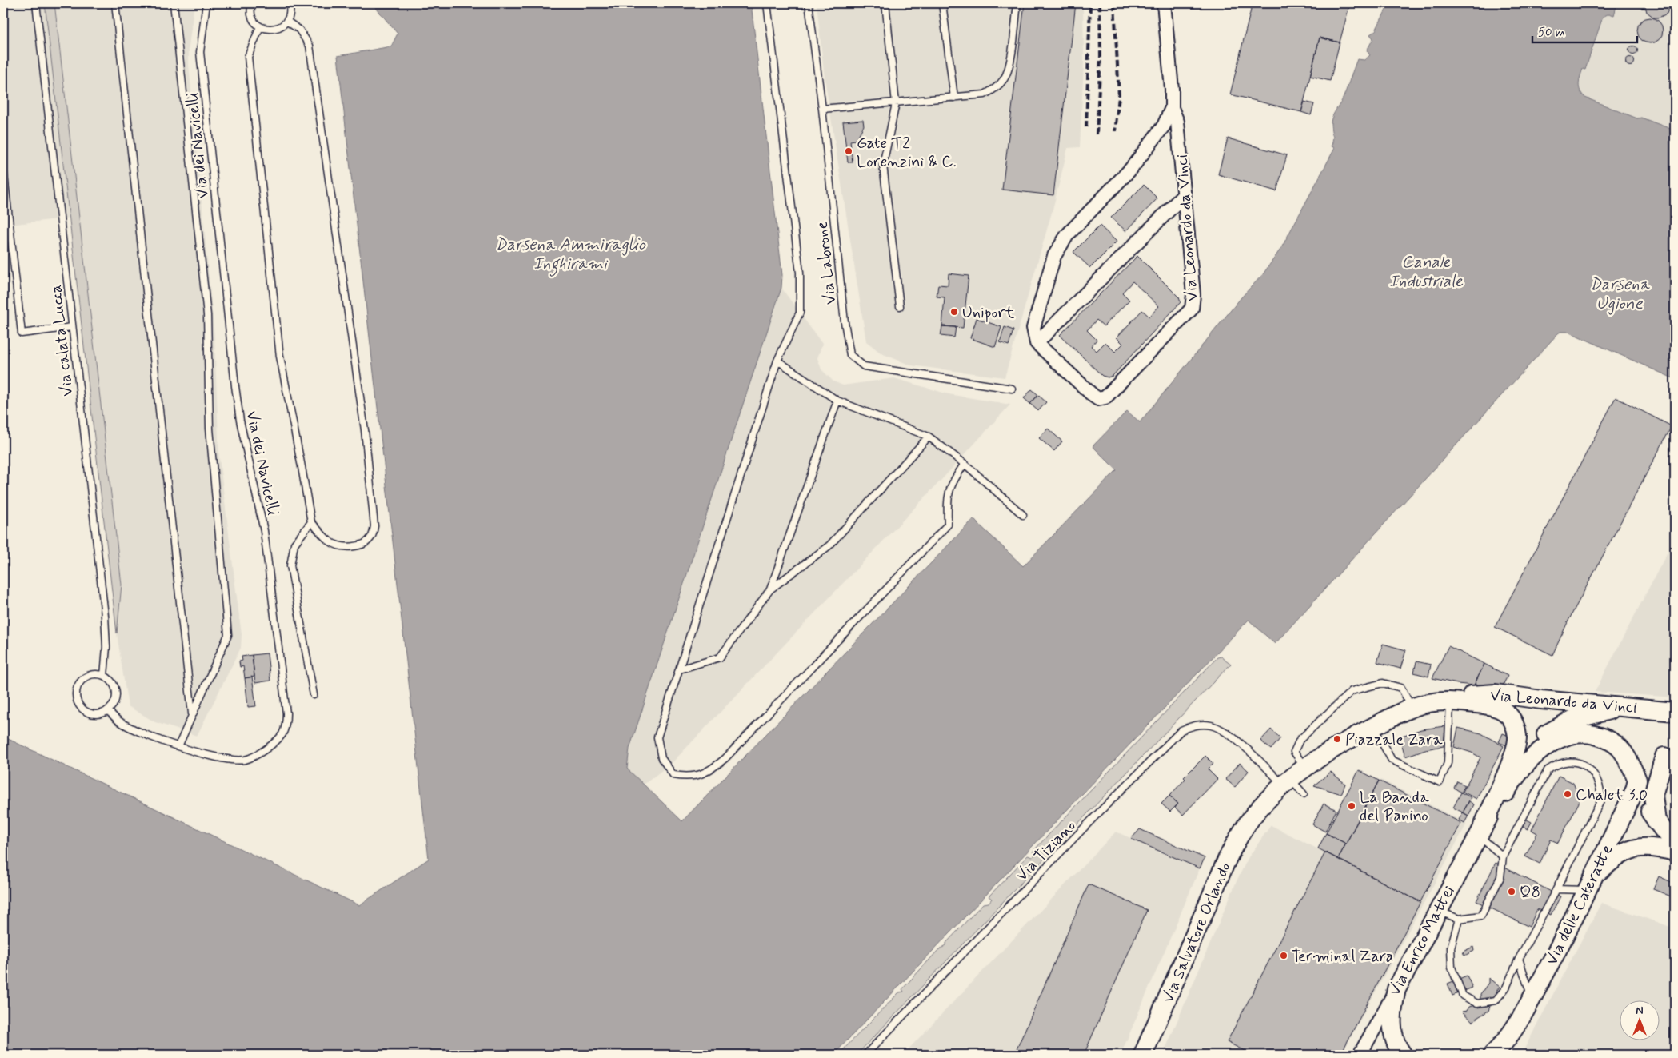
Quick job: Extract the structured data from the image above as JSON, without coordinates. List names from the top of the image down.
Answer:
{
  "streets": {
    "main road": [
      "Via Leonardo da Vinci",
      "Via delle Cateratte",
      "Via Salvatore Orlando",
      "Via Enrico Mattei"
    ],
    "lane": [
      "Via dei Navicelli",
      "Via Labrone",
      "Via calata Lucca",
      "Via Tiziano"
    ]
  },
  "crossings": [
    ["Via dei Navicelli", "Via calata Lucca"],
    ["Via Leonardo da Vinci", "Via Enrico Mattei"],
    ["Via Tiziano", "Via Salvatore Orlando"],
    ["Via delle Cateratte", "Via Enrico Mattei"]
  ],
  "water": ["Darsena Ammiraglio Inghirami", "Canale Industriale", "Darsena Ugione"],
  "places": [
    "Gate T2 Lorenzini & C.",
    "Uniport",
    "Piazzale Zara",
    "Chalet 3.0",
    "La Banda del Panino",
    "Q8",
    "Terminal Zara"
  ],
  "scale_bar": "50 m",
  "north": "top"
}
